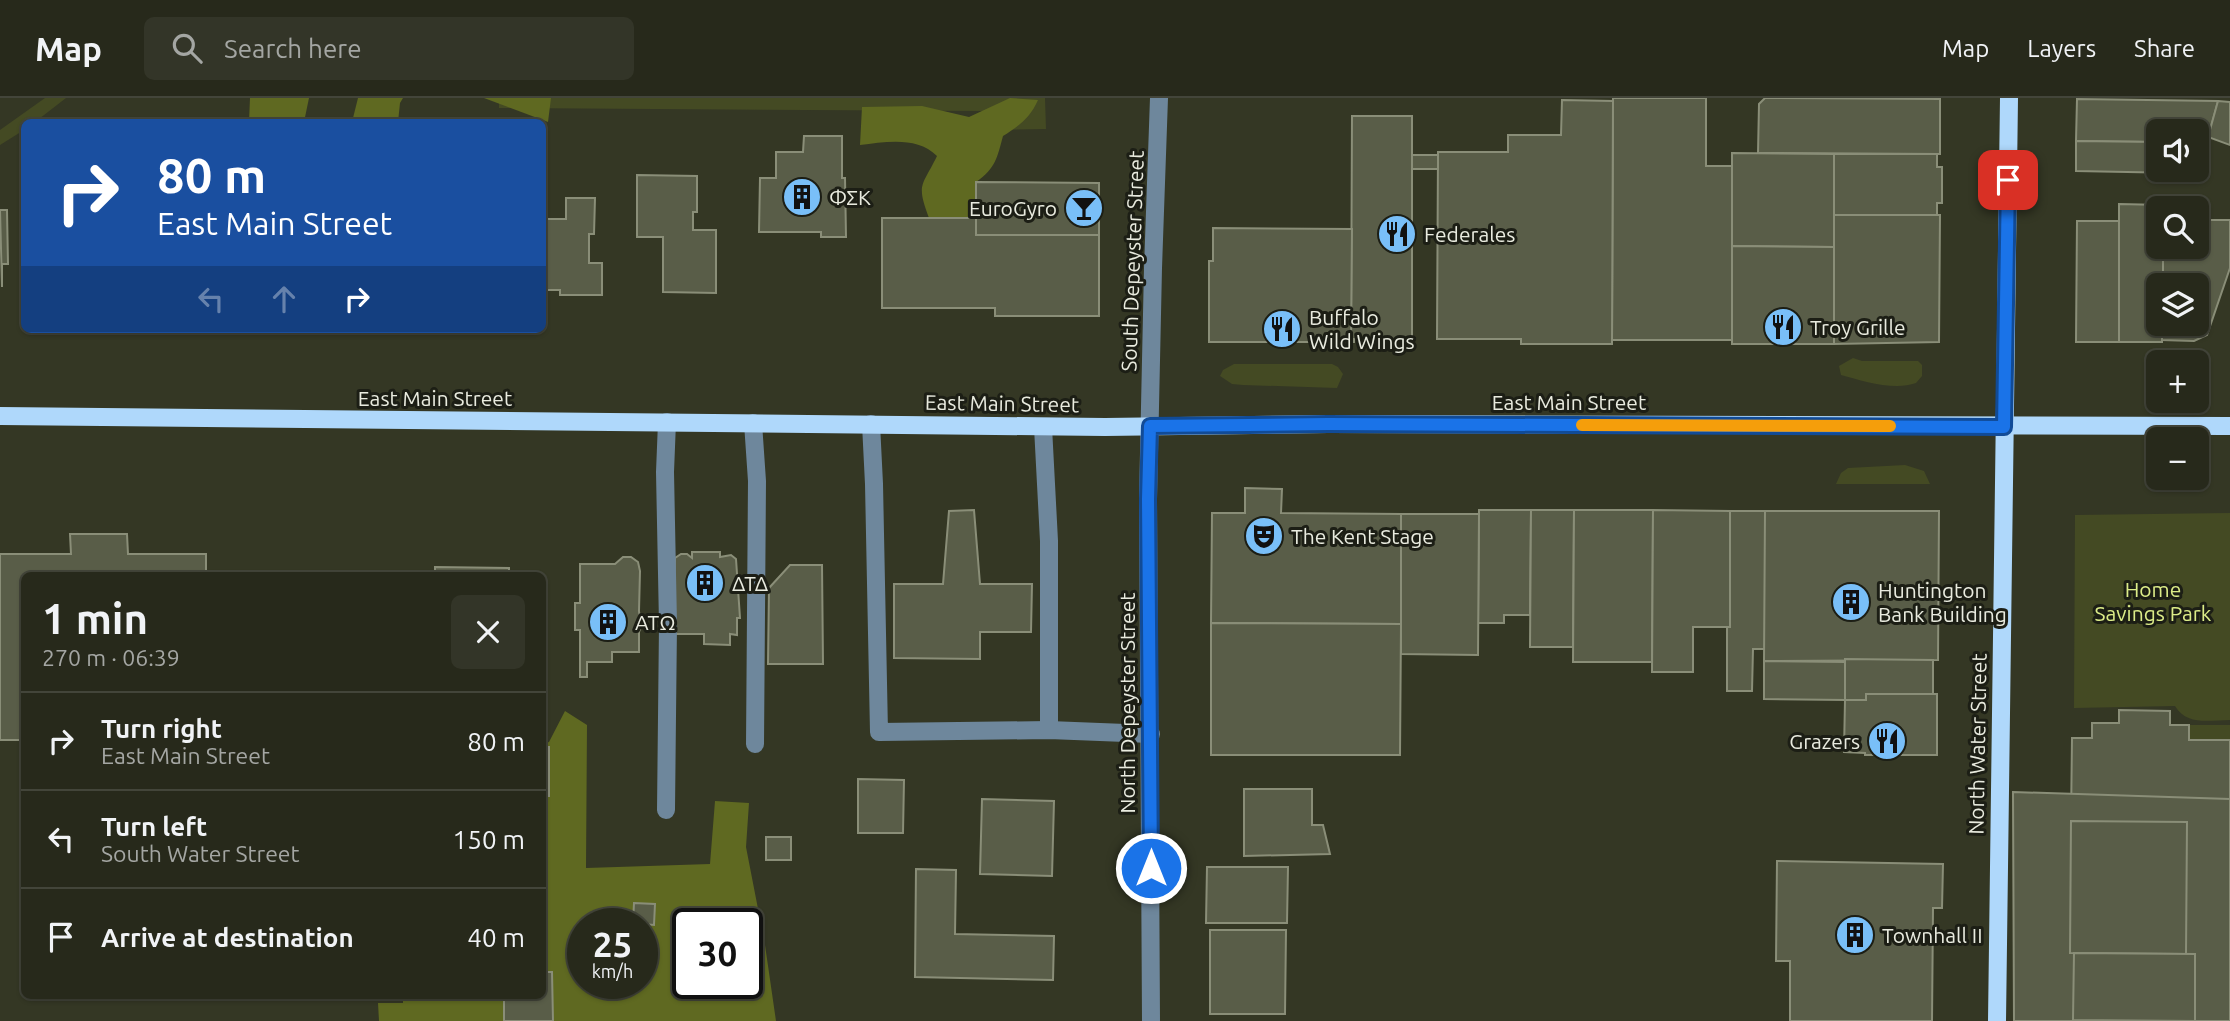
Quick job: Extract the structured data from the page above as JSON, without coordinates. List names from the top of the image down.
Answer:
{
  "streets": {
    "main road": ["East Main Street", "North Water Street"],
    "street": ["South Depeyster Street", "North Depeyster Street"]
  },
  "crossings": [
    ["South Depeyster Street", "East Main Street"],
    ["South Depeyster Street", "North Depeyster Street"],
    ["East Main Street", "North Depeyster Street"],
    ["East Main Street", "North Water Street"]
  ],
  "parks": ["Home Savings Park"],
  "places": {
    "building": [
      "ΦΣΚ",
      "ΔΤΔ",
      "Huntington Bank Building",
      "ΑΤΩ",
      "Townhall II"
    ],
    "bar": ["EuroGyro"],
    "restaurant": [
      "Federales",
      "Troy Grille",
      "Buffalo Wild Wings",
      "Grazers"
    ],
    "theatre": ["The Kent Stage"]
  },
  "page": {
    "header": "Map",
    "search": "Search here",
    "nav": ["Map", "Layers", "Share"],
    "map_buttons": ["+", "−"],
    "turn": ["80 m", "East Main Street"],
    "heading": ["1 min", "270 m · 06:39"],
    "list": [
      {
        "name": "Turn right",
        "note": "East Main Street",
        "value": "80 m"
      },
      {
        "name": "Turn left",
        "note": "South Water Street",
        "value": "150 m"
      },
      {
        "name": "Arrive at destination",
        "value": "40 m"
      }
    ],
    "speed": "25 km/h",
    "limit": "30"
  }
}
